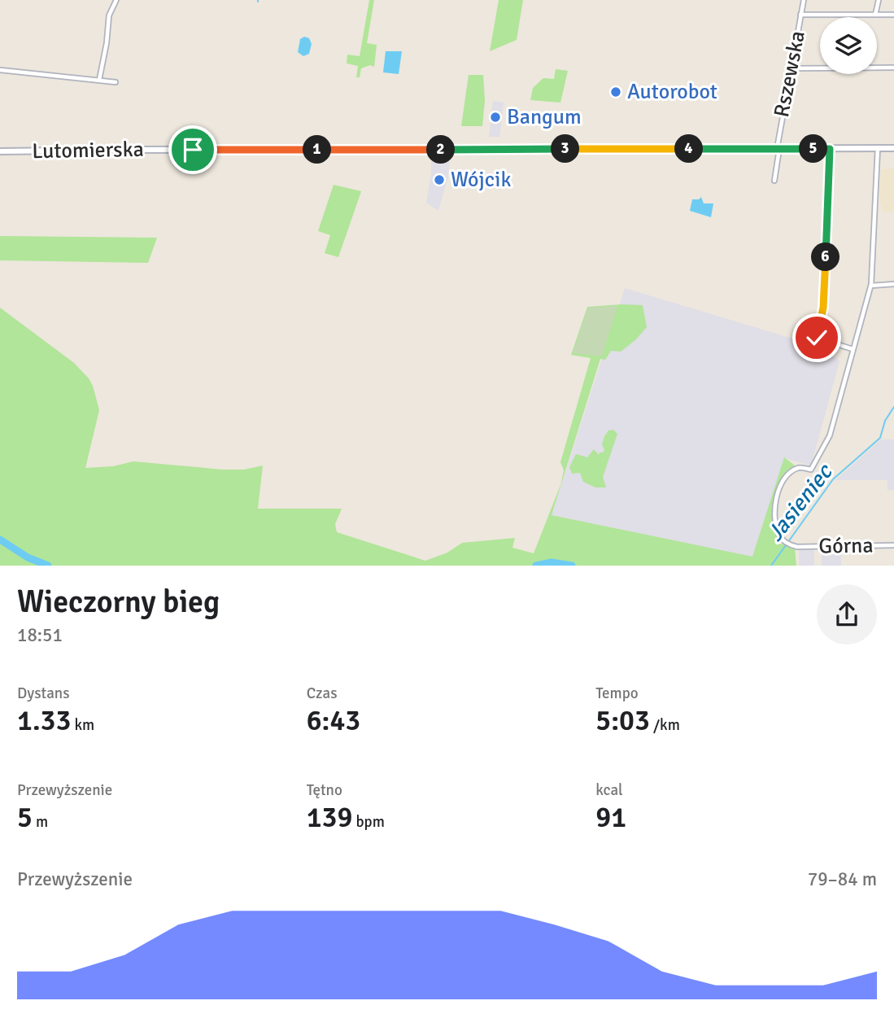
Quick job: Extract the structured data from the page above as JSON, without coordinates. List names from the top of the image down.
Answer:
{
  "streets": {
    "main road": ["Lutomierska"],
    "street": ["Rszewska", "Górna"]
  },
  "crossings": [
    ["Rszewska", "Lutomierska"]
  ],
  "water": ["Jasieniec"],
  "places": ["Autorobot", "Bangum", "Wójcik"],
  "page": {
    "pins": [
      "3",
      "4",
      "5",
      "1",
      "2",
      "6"
    ],
    "heading": ["Wieczorny bieg", "18:51"],
    "stats": [
      ["Dystans", "1.33 km"],
      ["Czas", "6:43"],
      ["Tempo", "5:03 /km"],
      ["Przewyższenie", "5 m"],
      ["Tętno", "139 bpm"],
      ["kcal", "91"]
    ],
    "chart": ["Przewyższenie", "79–84 m"]
  }
}
